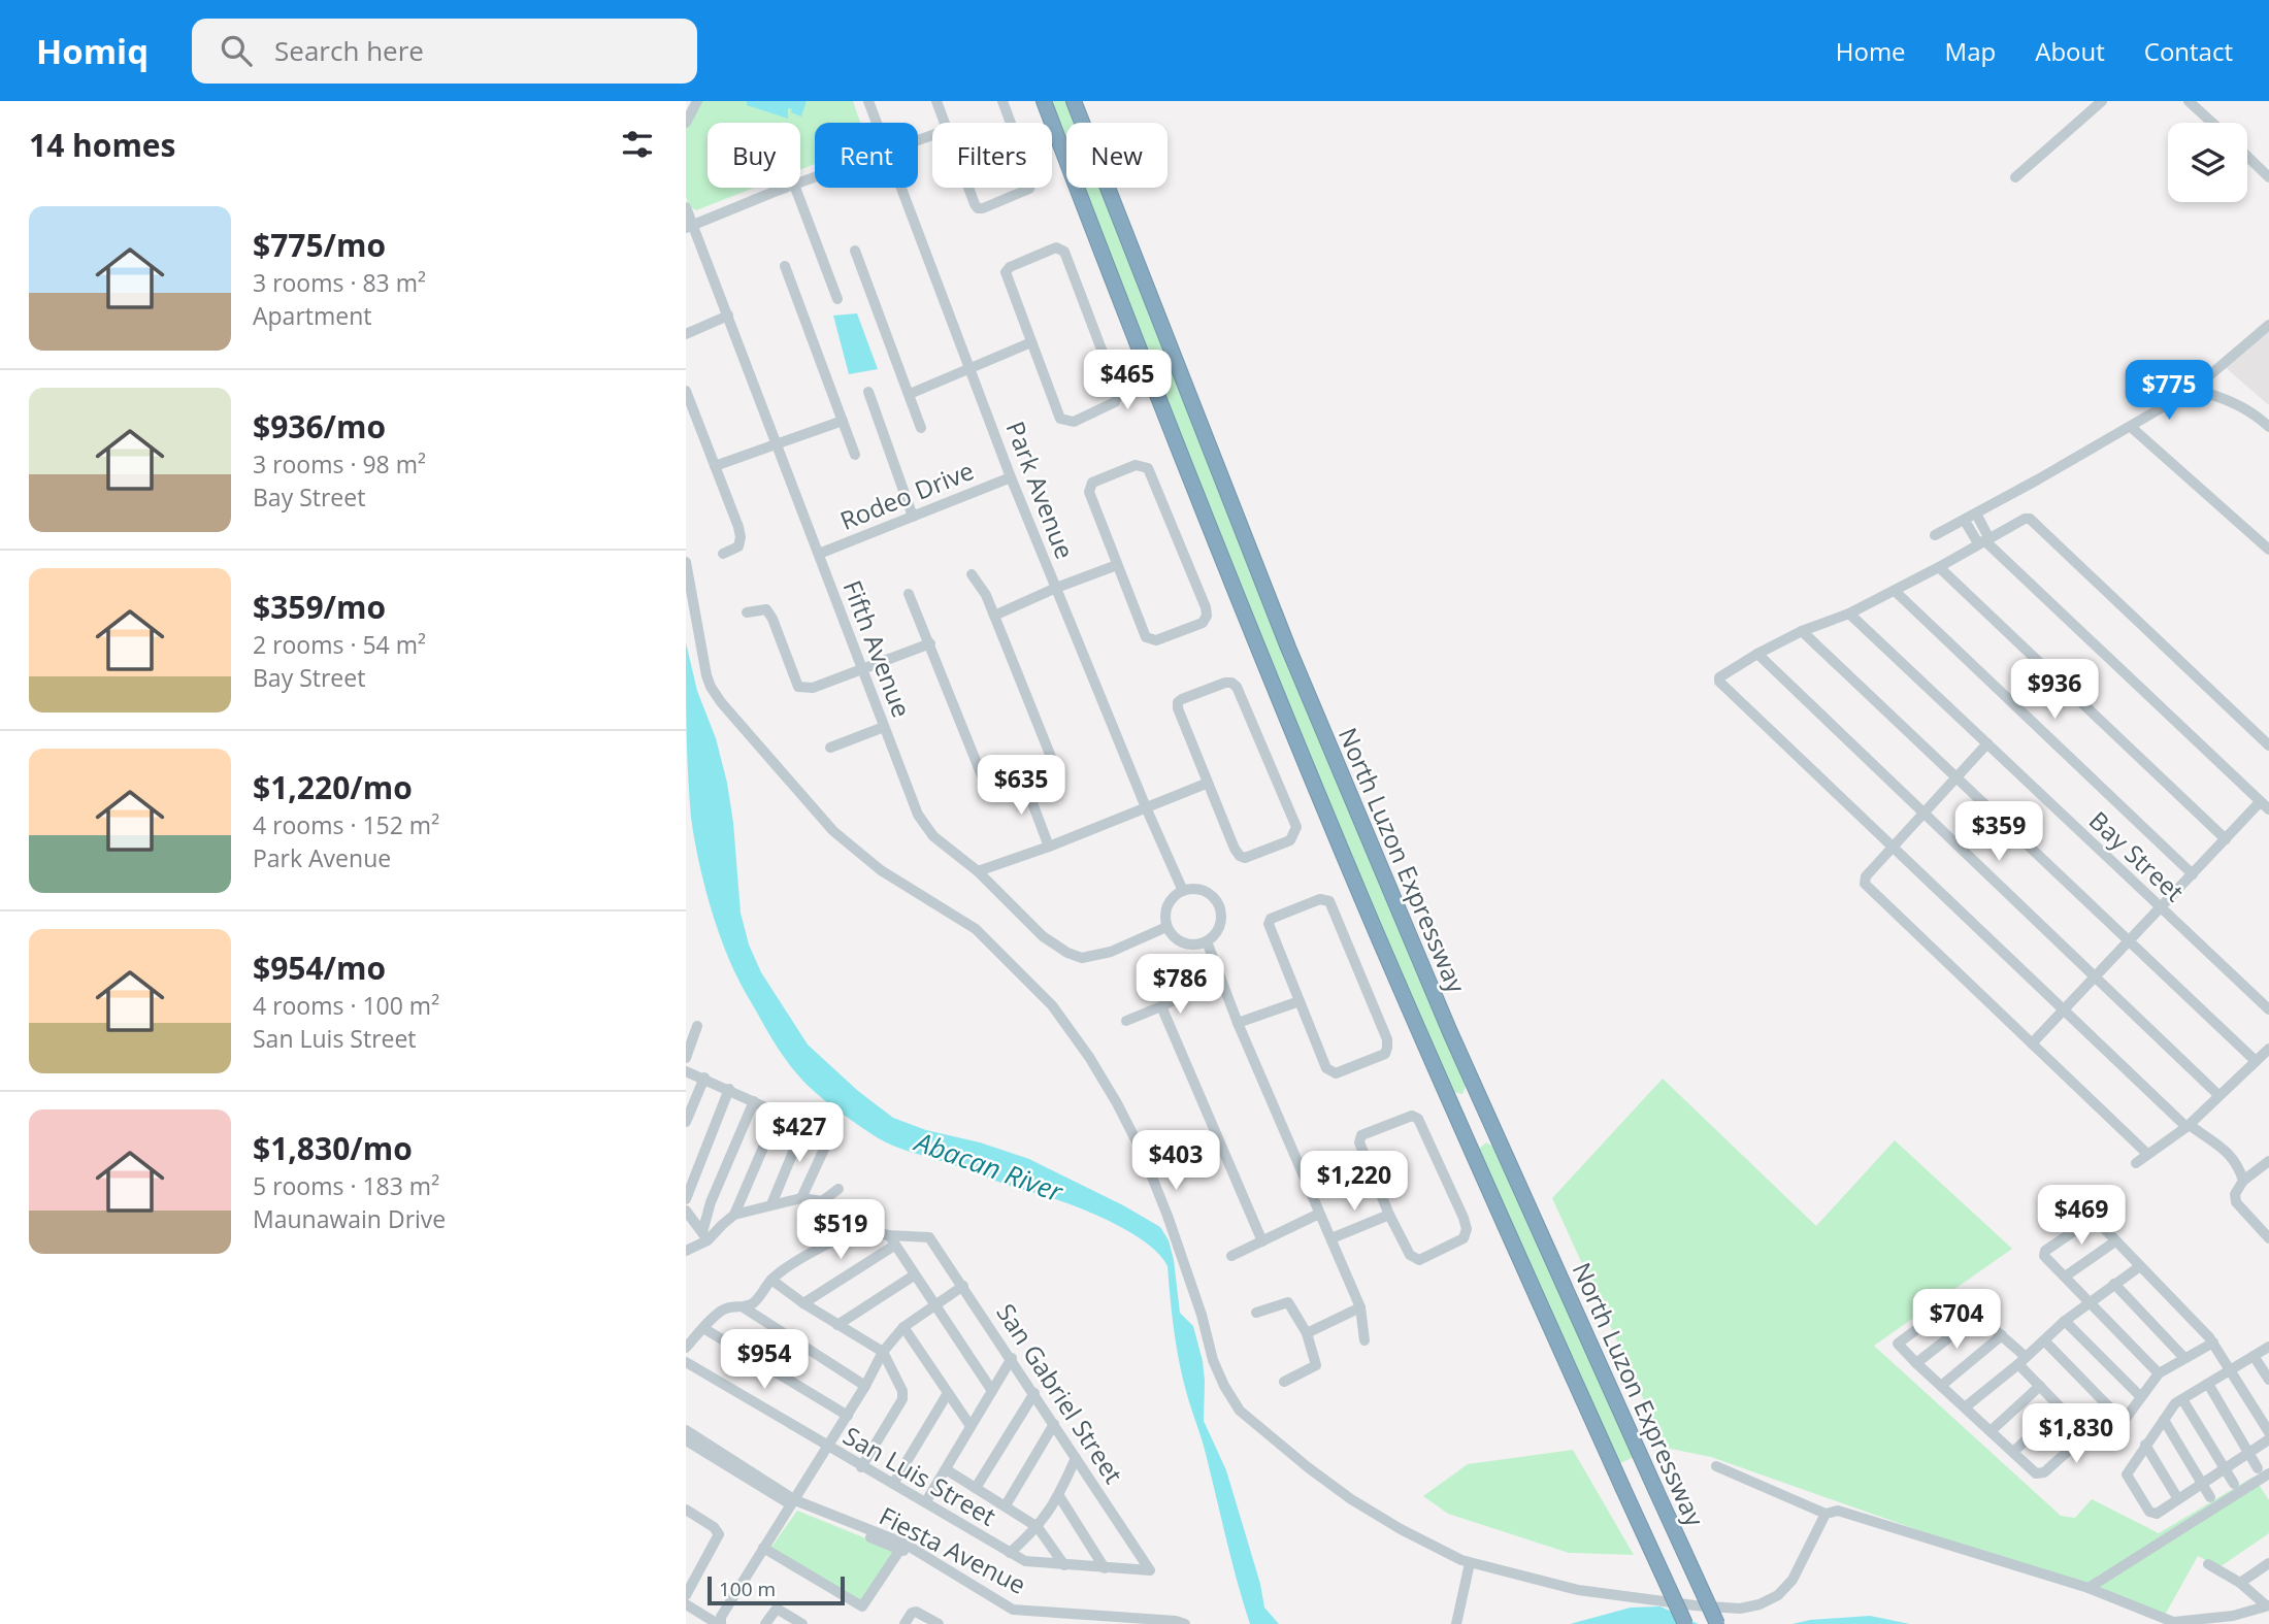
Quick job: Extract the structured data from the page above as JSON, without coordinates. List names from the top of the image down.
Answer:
{
  "streets": {
    "highway": ["North Luzon Expressway"],
    "street": [
      "Park Avenue",
      "Rodeo Drive",
      "Fifth Avenue",
      "Bay Street",
      "San Gabriel Street",
      "San Luis Street",
      "Fiesta Avenue"
    ]
  },
  "crossings": [
    ["Park Avenue", "Rodeo Drive"],
    ["Park Avenue", "Fifth Avenue"],
    ["Rodeo Drive", "Fifth Avenue"],
    ["San Gabriel Street", "San Luis Street"]
  ],
  "water": ["Abacan River"],
  "scale_bar": "100 m",
  "page": {
    "header": "Homiq",
    "search": "Search here",
    "nav": [
      "Home",
      "Map",
      "About",
      "Contact"
    ],
    "heading": "14 homes",
    "chip": [
      "Buy",
      "Rent",
      "Filters",
      "New"
    ],
    "list": [
      {
        "name": "$775/mo",
        "note": "3 rooms · 83 m² · Apartment"
      },
      {
        "name": "$936/mo",
        "note": "3 rooms · 98 m² · Bay Street"
      },
      {
        "name": "$359/mo",
        "note": "2 rooms · 54 m² · Bay Street"
      },
      {
        "name": "$1,220/mo",
        "note": "4 rooms · 152 m² · Park Avenue"
      },
      {
        "name": "$954/mo",
        "note": "4 rooms · 100 m² · San Luis Street"
      },
      {
        "name": "$1,830/mo",
        "note": "5 rooms · 183 m² · Maunawain Drive"
      }
    ],
    "price": [
      "$465",
      "$775",
      "$936",
      "$635",
      "$359",
      "$786",
      "$427",
      "$403",
      "$1,220",
      "$469",
      "$519",
      "$704",
      "$954",
      "$1,830"
    ],
    "scale": "100 m"
  }
}
